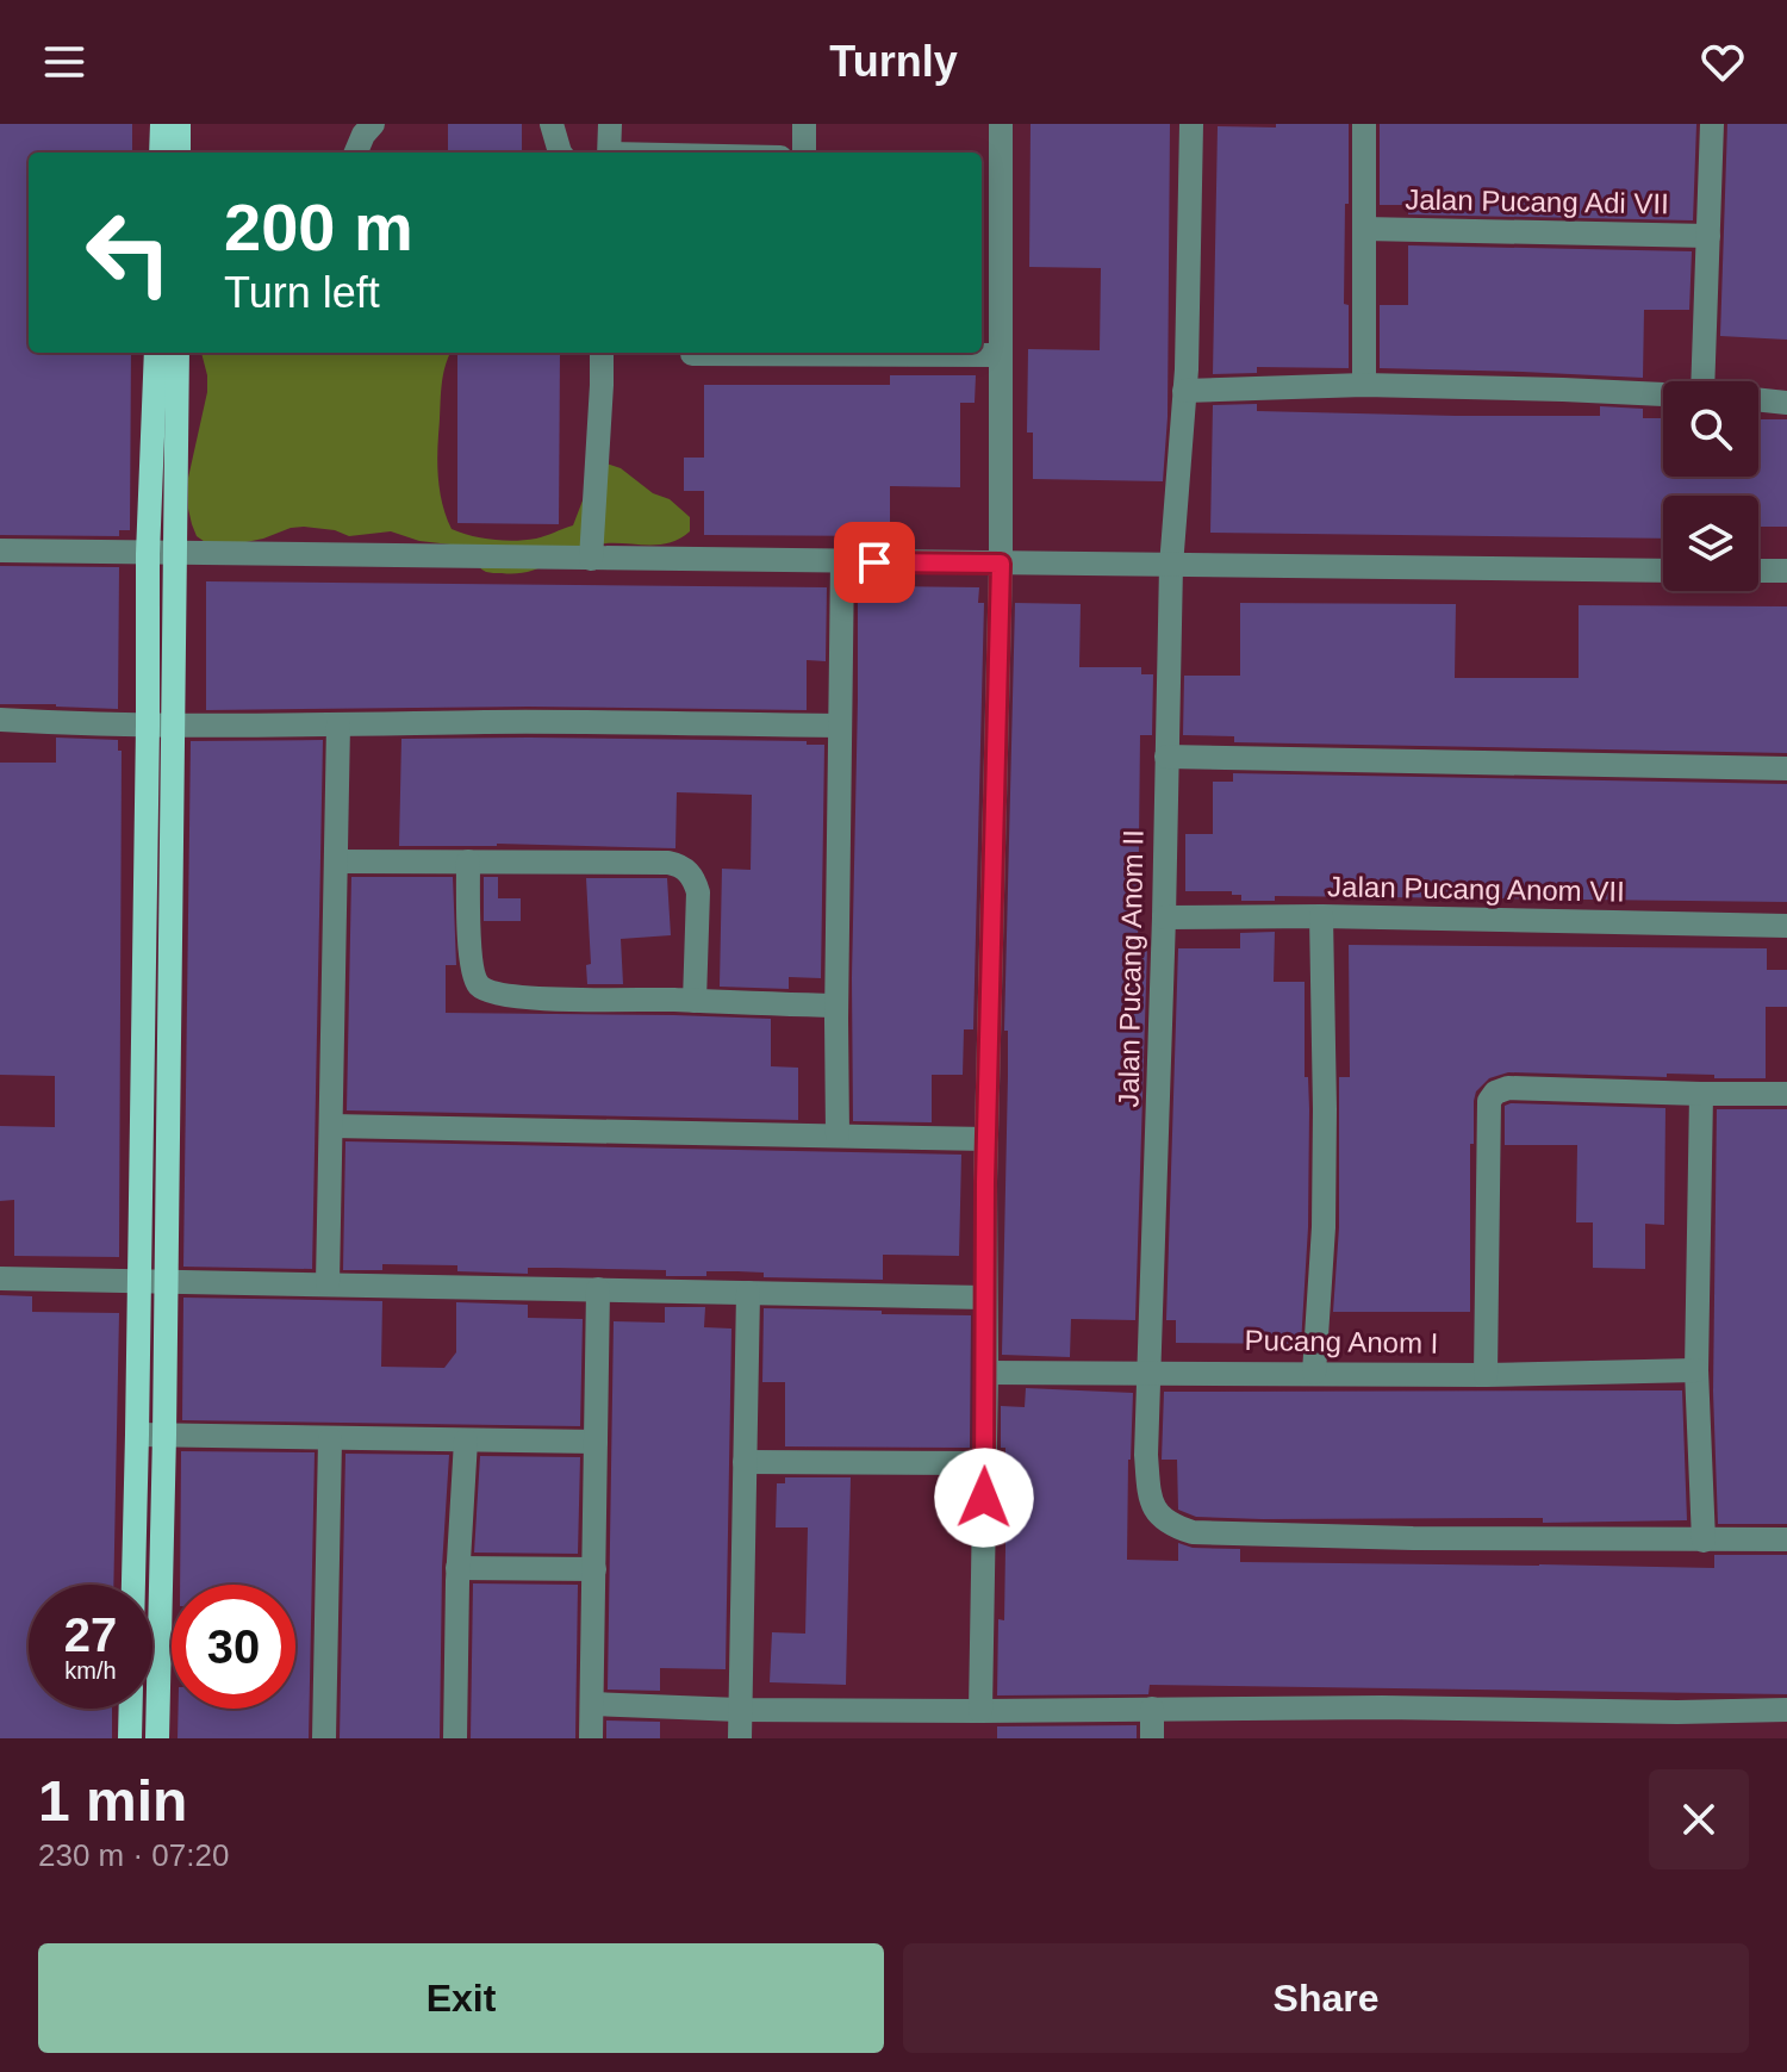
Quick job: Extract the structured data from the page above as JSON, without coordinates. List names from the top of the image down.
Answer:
{
  "streets": {
    "street": [
      "Jalan Pucang Adi VII",
      "Jalan Pucang Anom VII",
      "Jalan Pucang Anom II",
      "Pucang Anom I"
    ]
  },
  "crossings": [
    ["Jalan Pucang Anom VII", "Jalan Pucang Anom II"],
    ["Jalan Pucang Anom II", "Pucang Anom I"]
  ],
  "page": {
    "header": "Turnly",
    "turn": ["200 m", "Turn left"],
    "speed": "27 km/h",
    "limit": "30",
    "heading": ["1 min", "230 m · 07:20"],
    "buttons": ["Exit", "Share"]
  }
}
